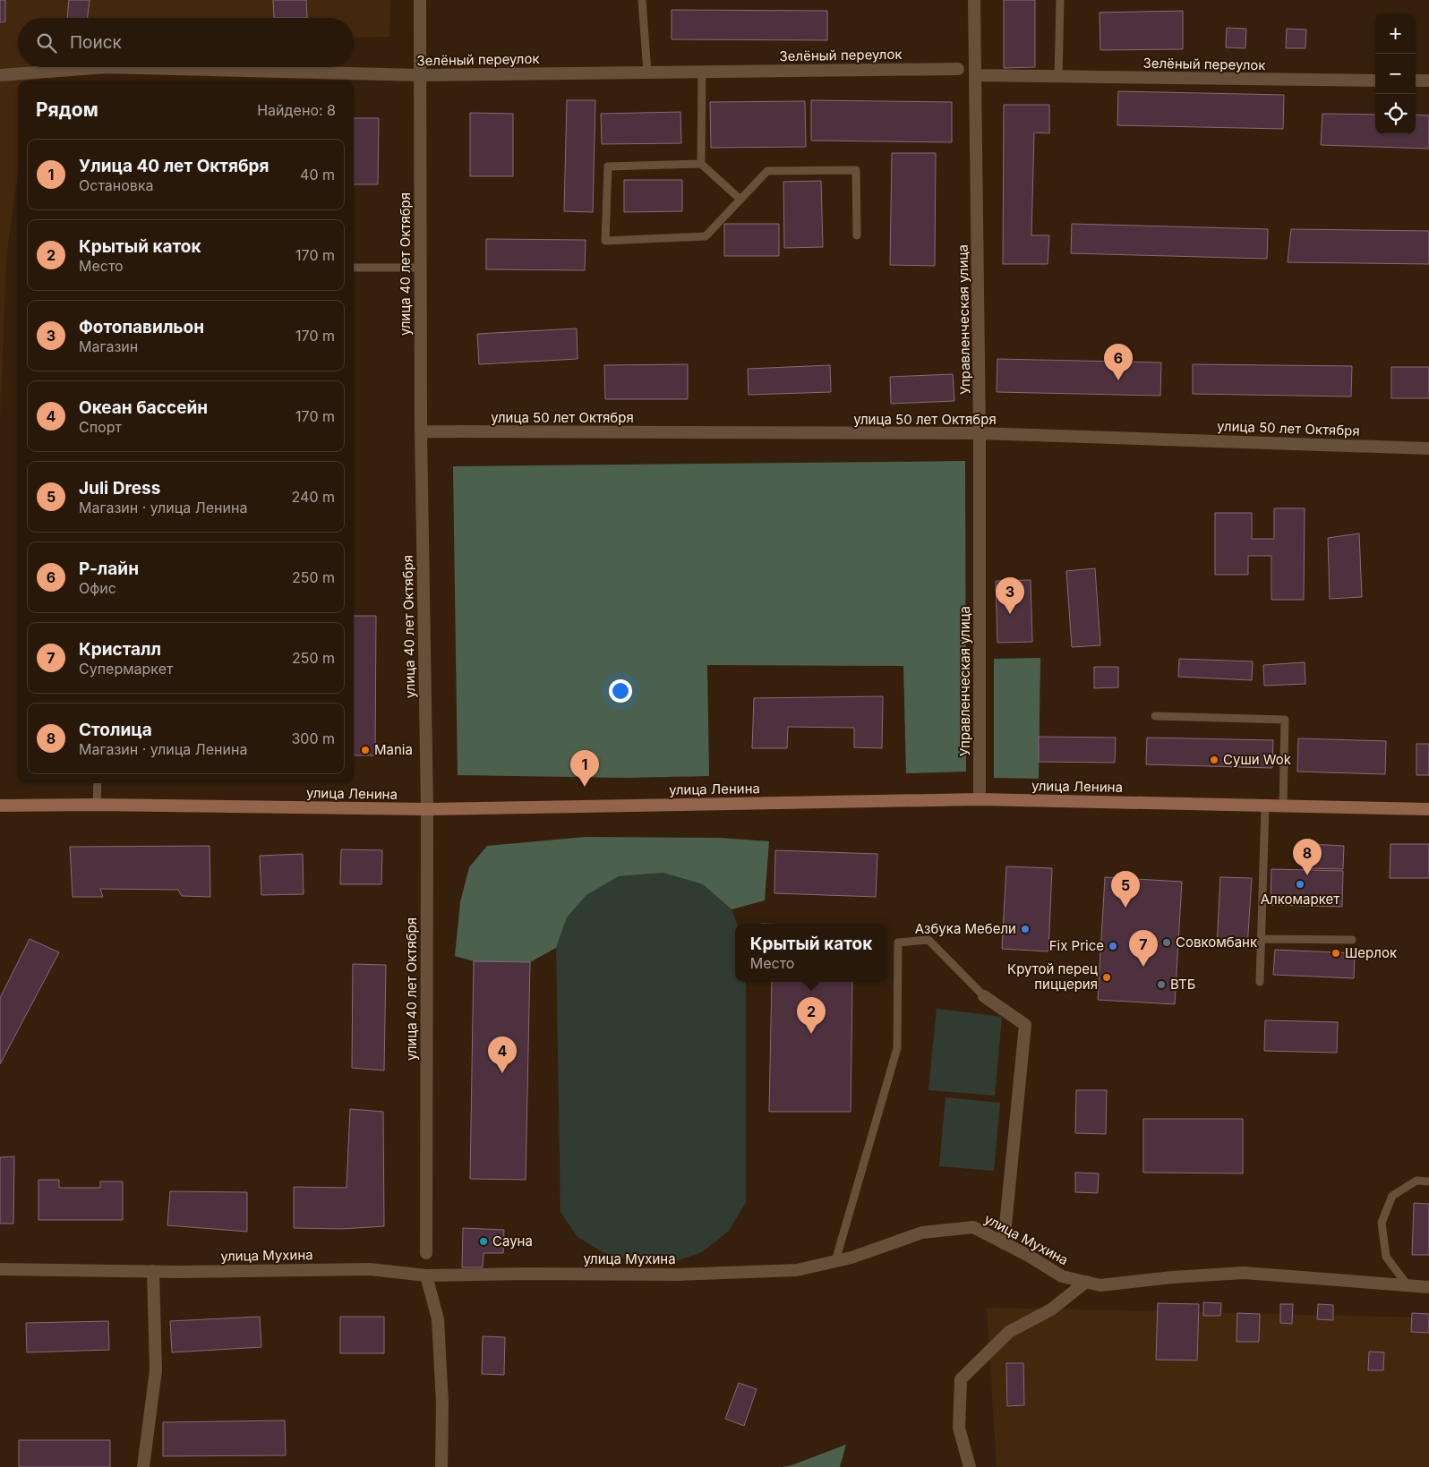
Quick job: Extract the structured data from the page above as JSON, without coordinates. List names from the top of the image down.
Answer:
{
  "streets": {
    "main road": ["улица Ленина"],
    "street": [
      "Зелёный переулок",
      "улица 40 лет Октября",
      "Управленческая улица",
      "улица 50 лет Октября",
      "улица Мухина"
    ]
  },
  "crossings": [
    ["Зелёный переулок", "улица 40 лет Октября"],
    ["Зелёный переулок", "Управленческая улица"],
    ["улица 40 лет Октября", "улица 50 лет Октября"],
    ["улица 40 лет Октября", "улица Ленина"],
    ["Управленческая улица", "улица 50 лет Октября"],
    ["Управленческая улица", "улица Ленина"]
  ],
  "places": [
    "Mania",
    "Суши Wok",
    "Алкомаркет",
    "Азбука Мебели",
    "Совкомбанк",
    "Fix Price",
    "Шерлок",
    "Крутой перец пиццерия",
    "ВТБ",
    "Сауна"
  ],
  "page": {
    "map_buttons": ["+", "−"],
    "search": "Поиск",
    "heading": ["Рядом", "Найдено: 8"],
    "list": [
      {
        "mark": "1",
        "name": "Улица 40 лет Октября",
        "note": "Остановка",
        "value": "40 m"
      },
      {
        "mark": "2",
        "name": "Крытый каток",
        "note": "Место",
        "value": "170 m"
      },
      {
        "mark": "3",
        "name": "Фотопавильон",
        "note": "Магазин",
        "value": "170 m"
      },
      {
        "mark": "4",
        "name": "Океан бассейн",
        "note": "Спорт",
        "value": "170 m"
      },
      {
        "mark": "5",
        "name": "Juli Dress",
        "note": "Магазин · улица Ленина",
        "value": "240 m"
      },
      {
        "mark": "6",
        "name": "Р-лайн",
        "note": "Офис",
        "value": "250 m"
      },
      {
        "mark": "7",
        "name": "Кристалл",
        "note": "Супермаркет",
        "value": "250 m"
      },
      {
        "mark": "8",
        "name": "Столица",
        "note": "Магазин · улица Ленина",
        "value": "300 m"
      }
    ],
    "pins": [
      "6",
      "3",
      "1",
      "8",
      "5",
      "7",
      "2",
      "4"
    ],
    "popup": ["Крытый каток", "Место"]
  }
}
